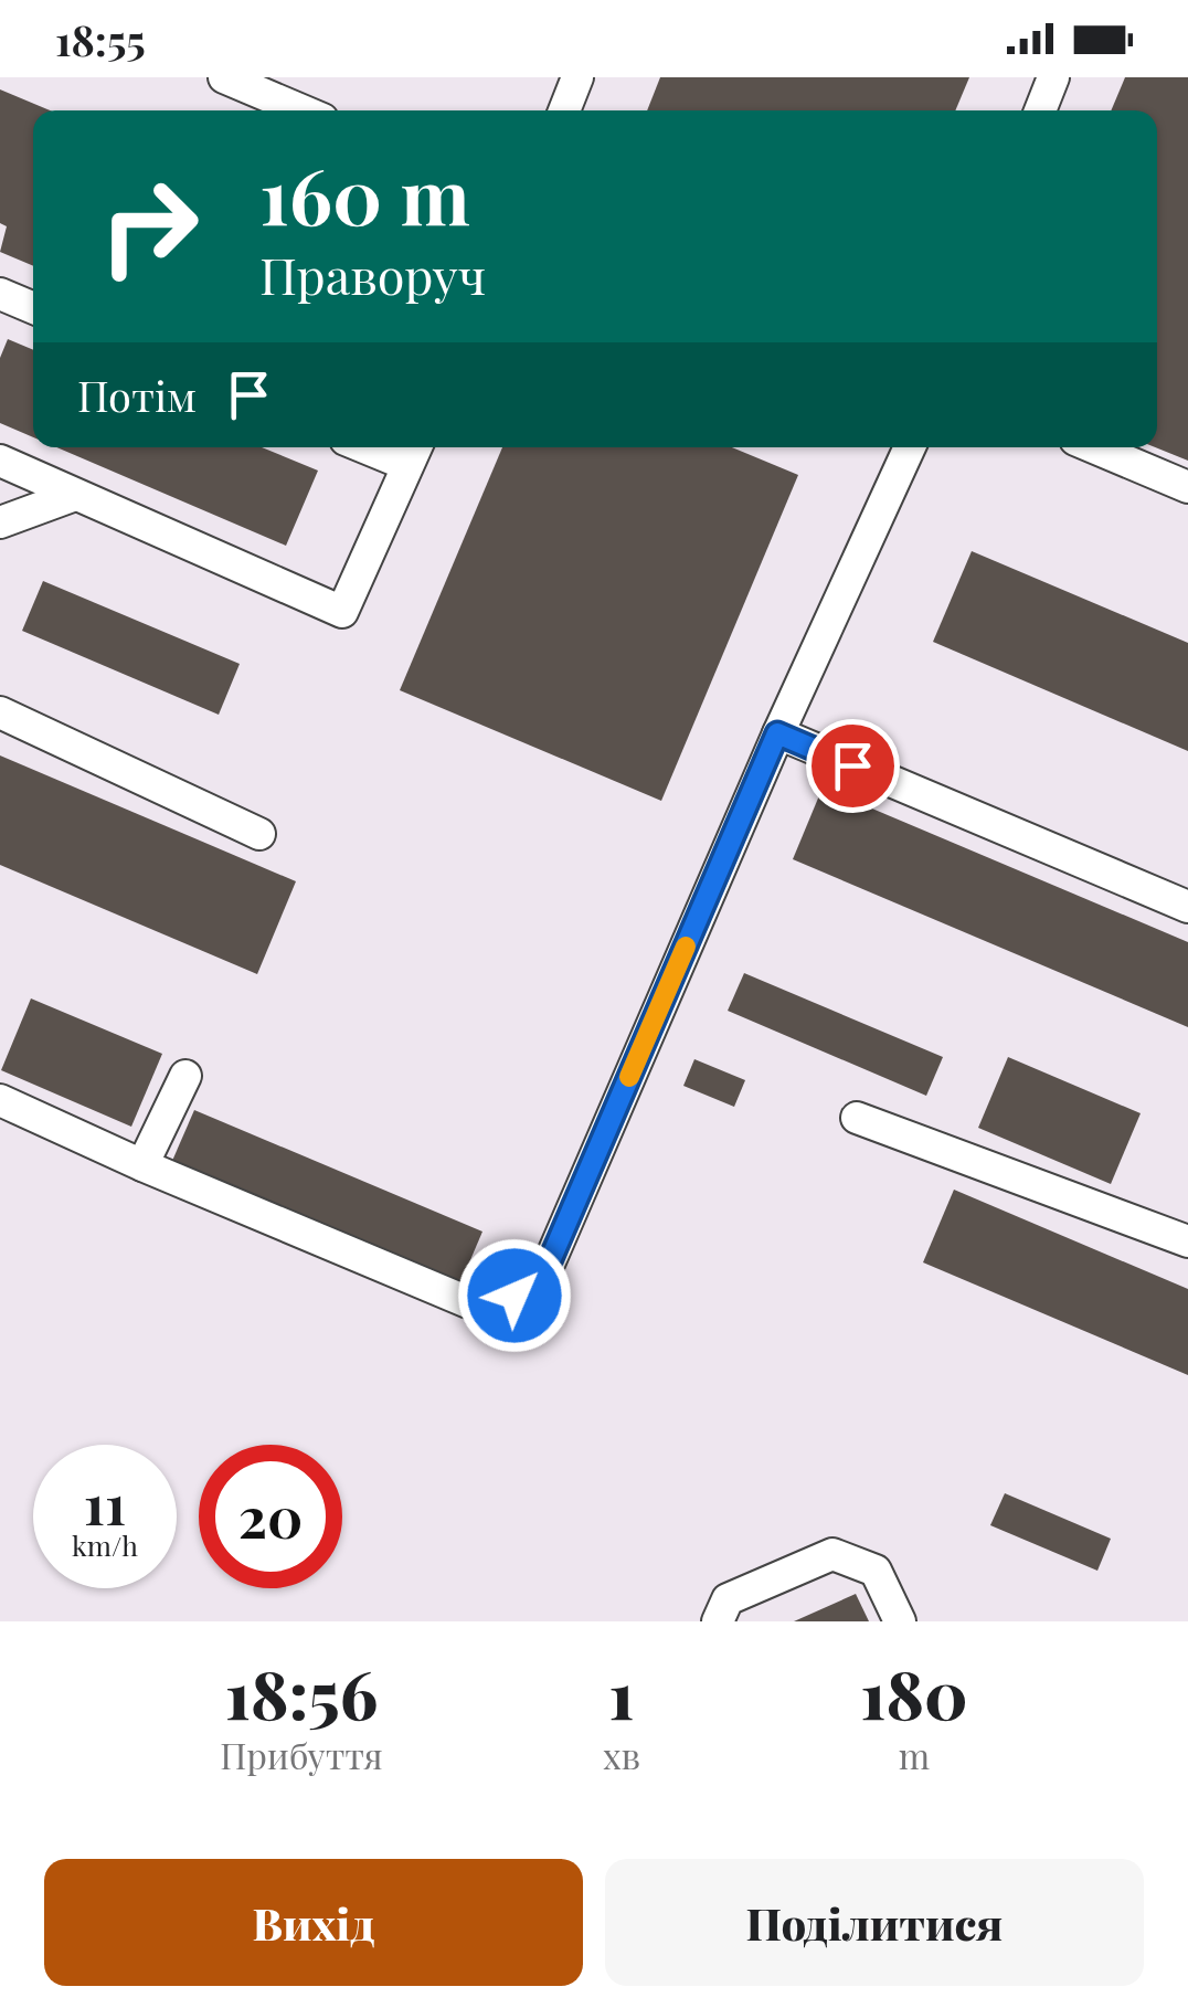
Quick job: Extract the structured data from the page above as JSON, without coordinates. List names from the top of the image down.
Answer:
{
  "page": {
    "status": "18:55",
    "turn": ["160 m", "Праворуч"],
    "then": "Потім",
    "speed": "11 km/h",
    "limit": "20",
    "eta": [
      "18:56",
      "Прибуття",
      "1",
      "хв",
      "180",
      "m"
    ],
    "buttons": ["Вихід", "Поділитися"]
  }
}
